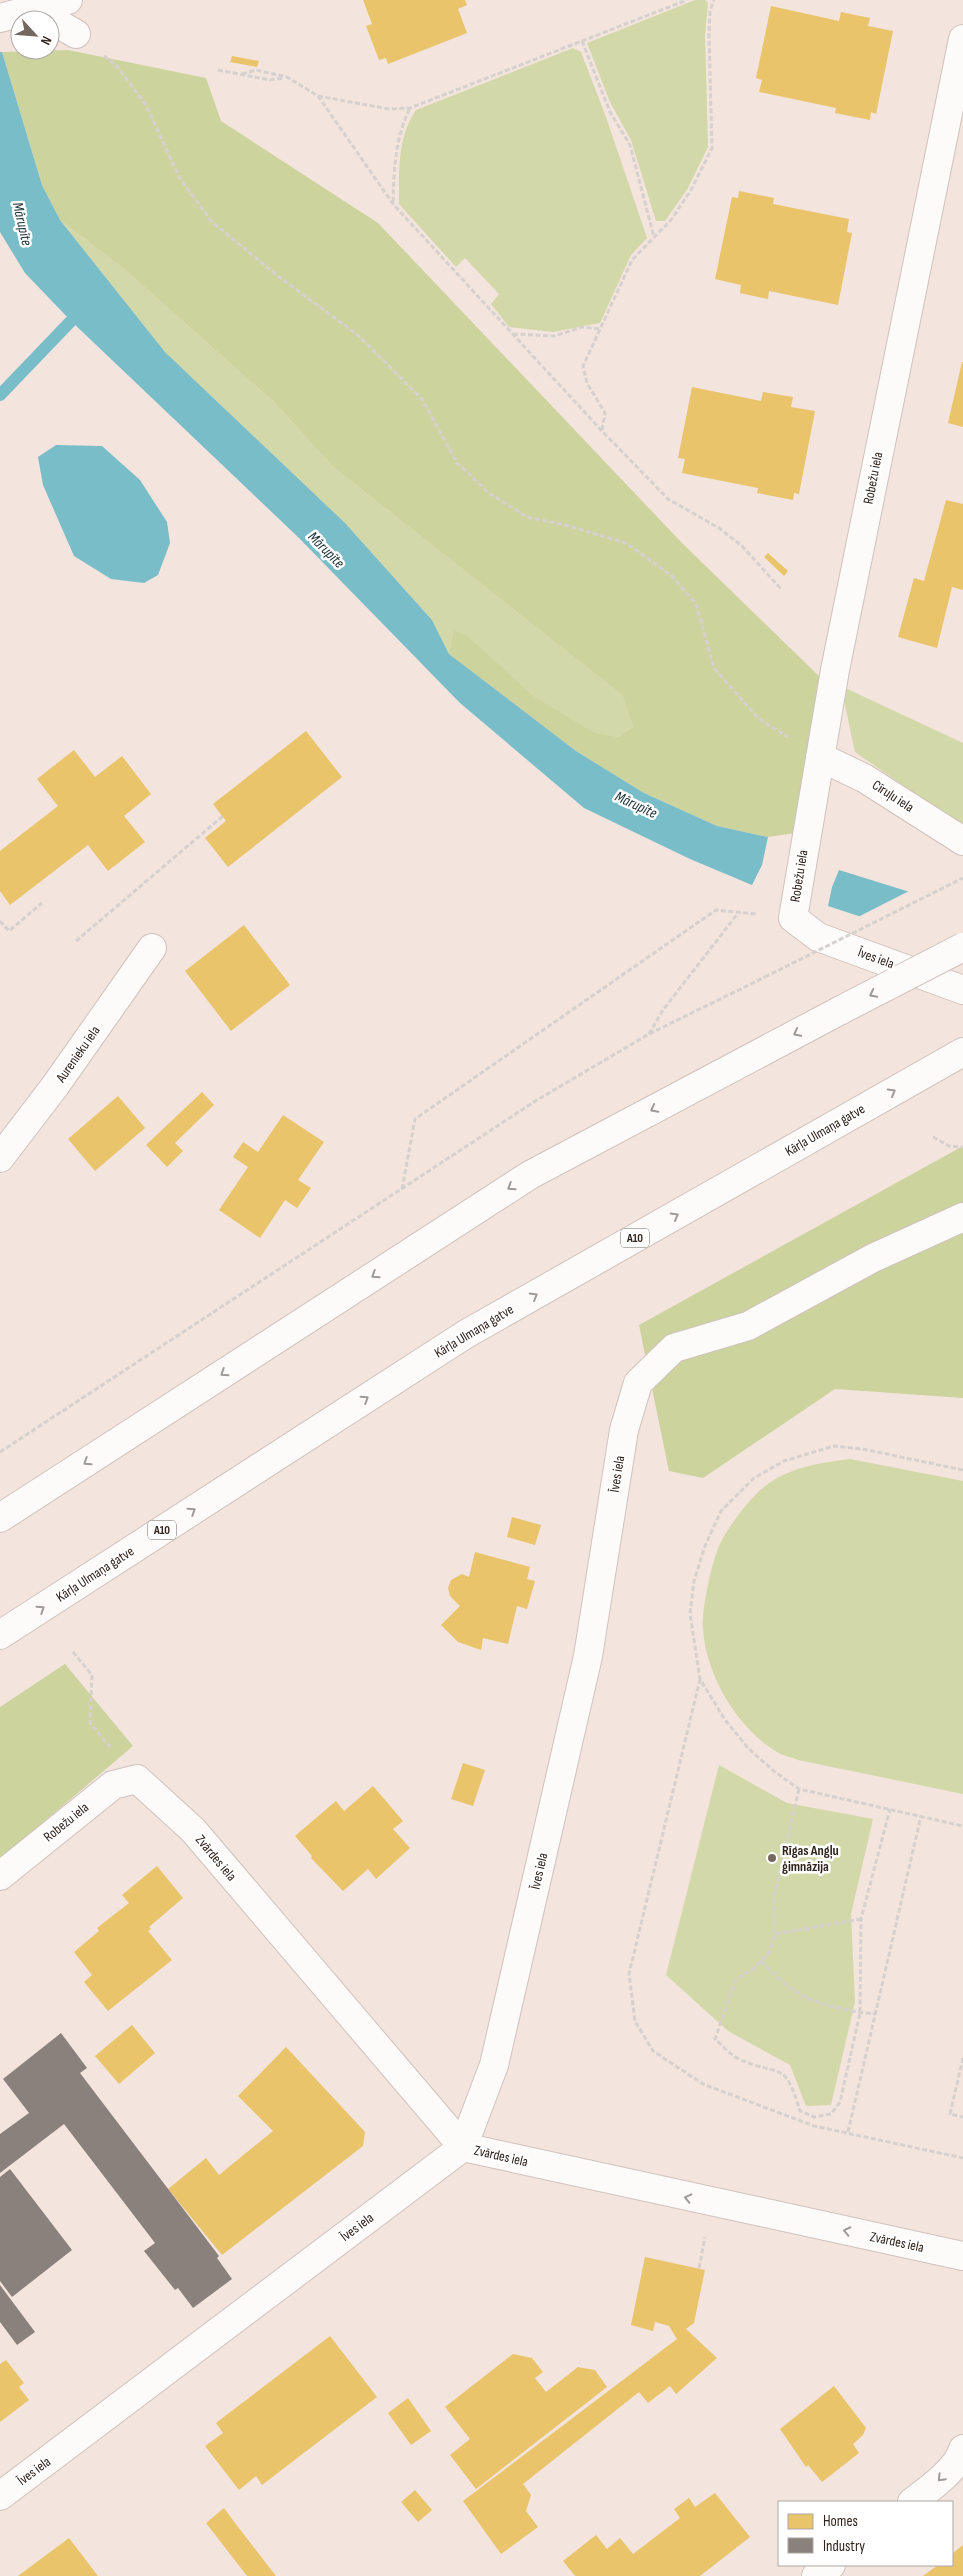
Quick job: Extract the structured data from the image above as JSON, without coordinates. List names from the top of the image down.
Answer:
{
  "streets": {
    "main road": [
      "Robežu iela",
      "Cīruļu iela",
      "Īves iela",
      "Aurenieku iela",
      "Kārļa Ulmaņa gatve",
      "A10",
      "Zvārdes iela"
    ]
  },
  "crossings": [
    ["Robežu iela", "Cīruļu iela"],
    ["Robežu iela", "Īves iela"],
    ["Robežu iela", "Zvārdes iela"],
    ["Īves iela", "Zvārdes iela"]
  ],
  "one_way": ["Zvārdes iela"],
  "water": ["Mārupīte"],
  "places": ["Rīgas Angļu ģimnāzija"],
  "legend": ["Homes", "Industry"],
  "north": "bottom right"
}
